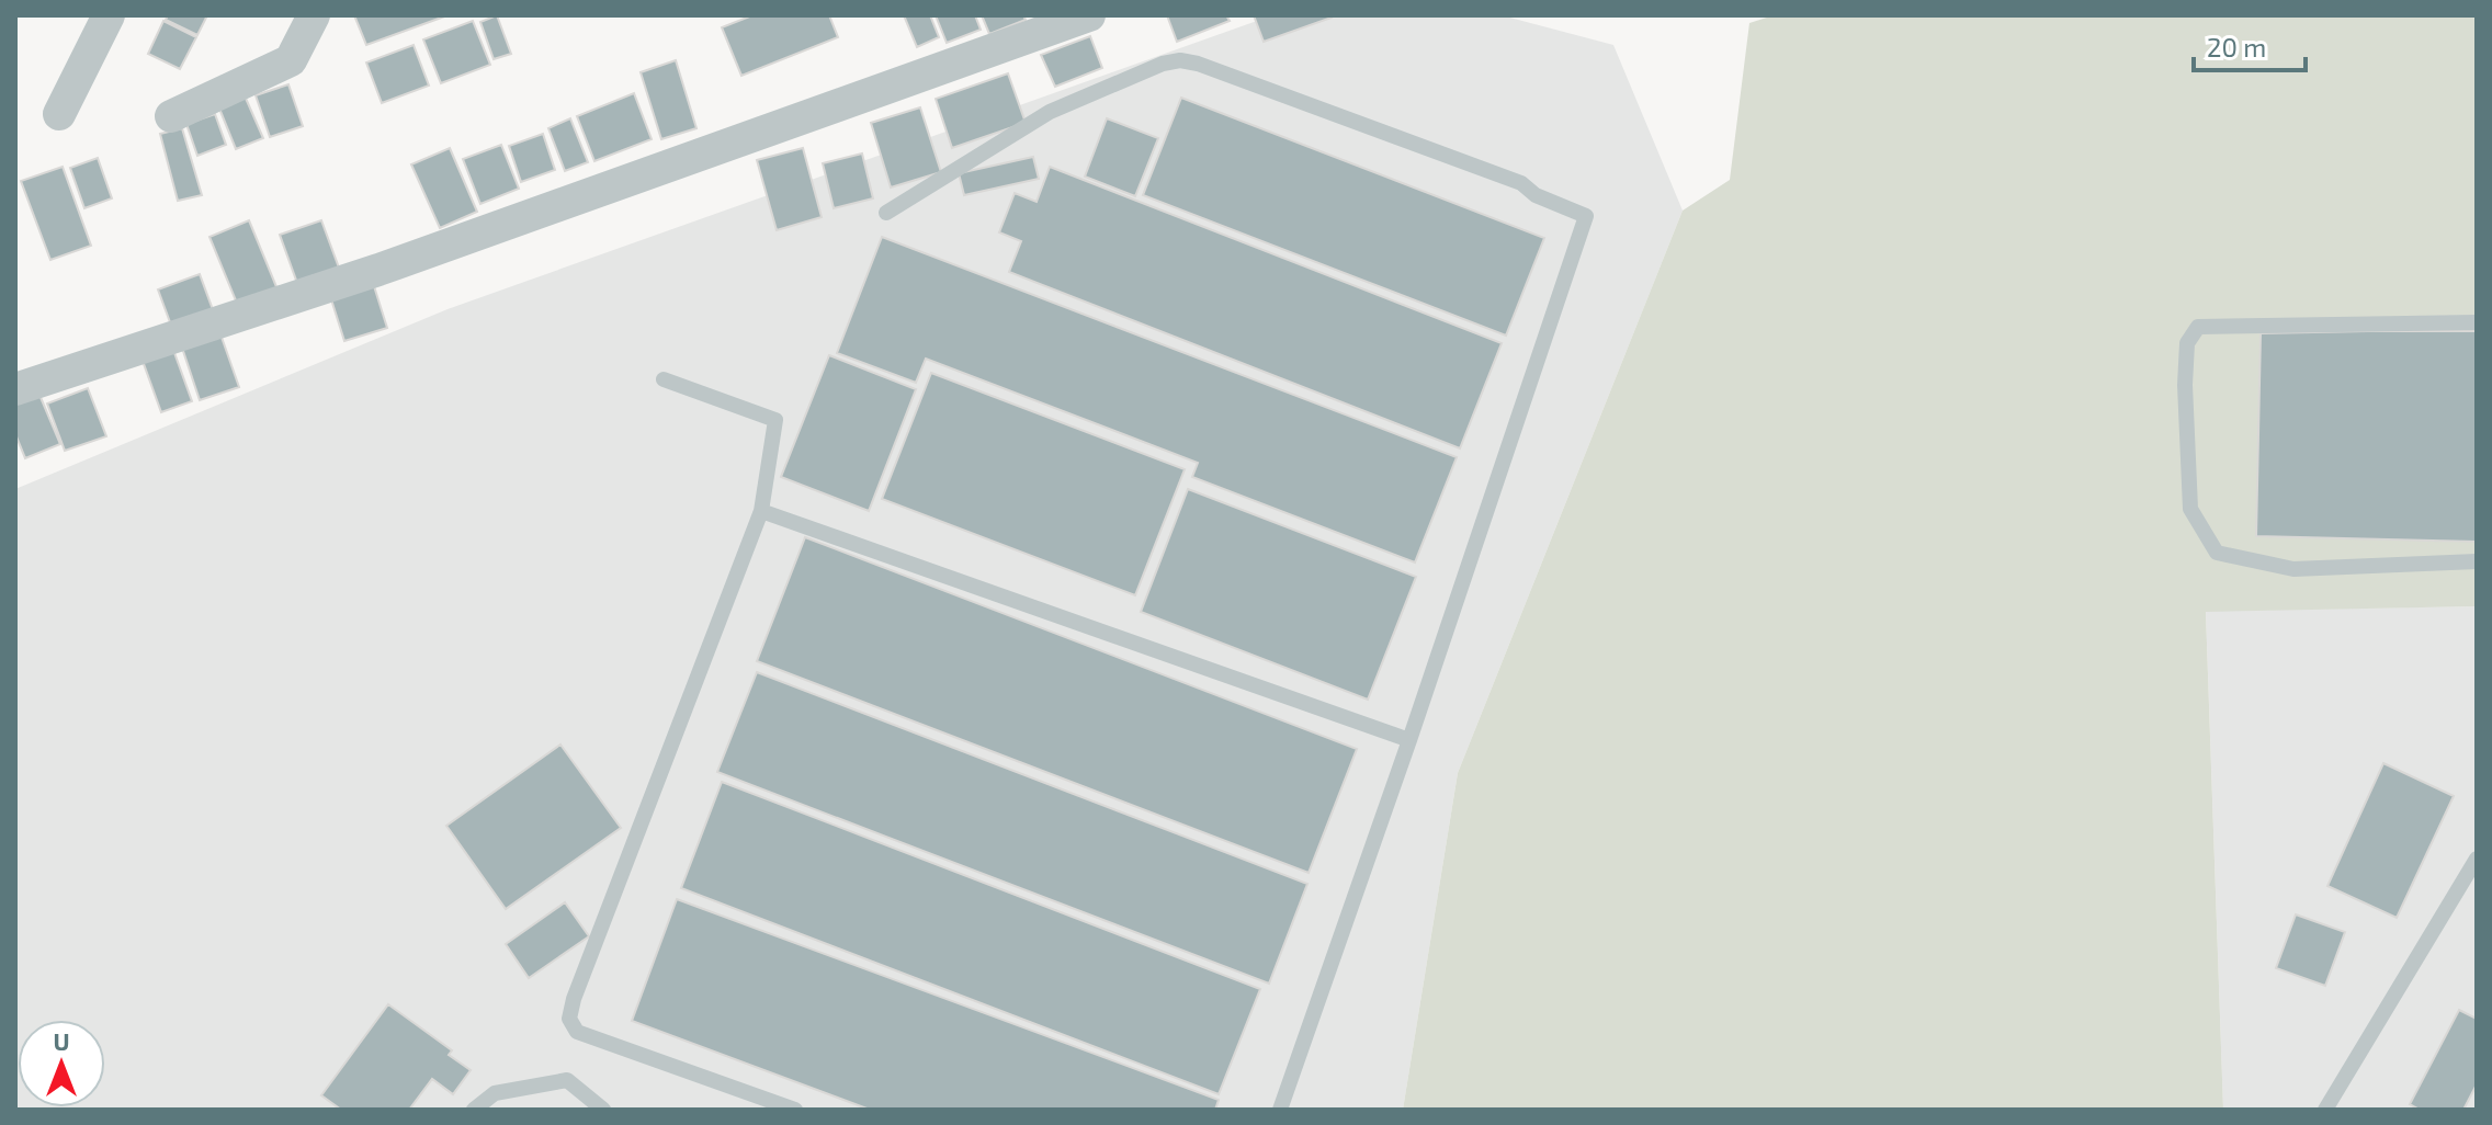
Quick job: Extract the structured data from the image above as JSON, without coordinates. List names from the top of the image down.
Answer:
{
  "scale_bar": "20 m",
  "north": "top"
}
